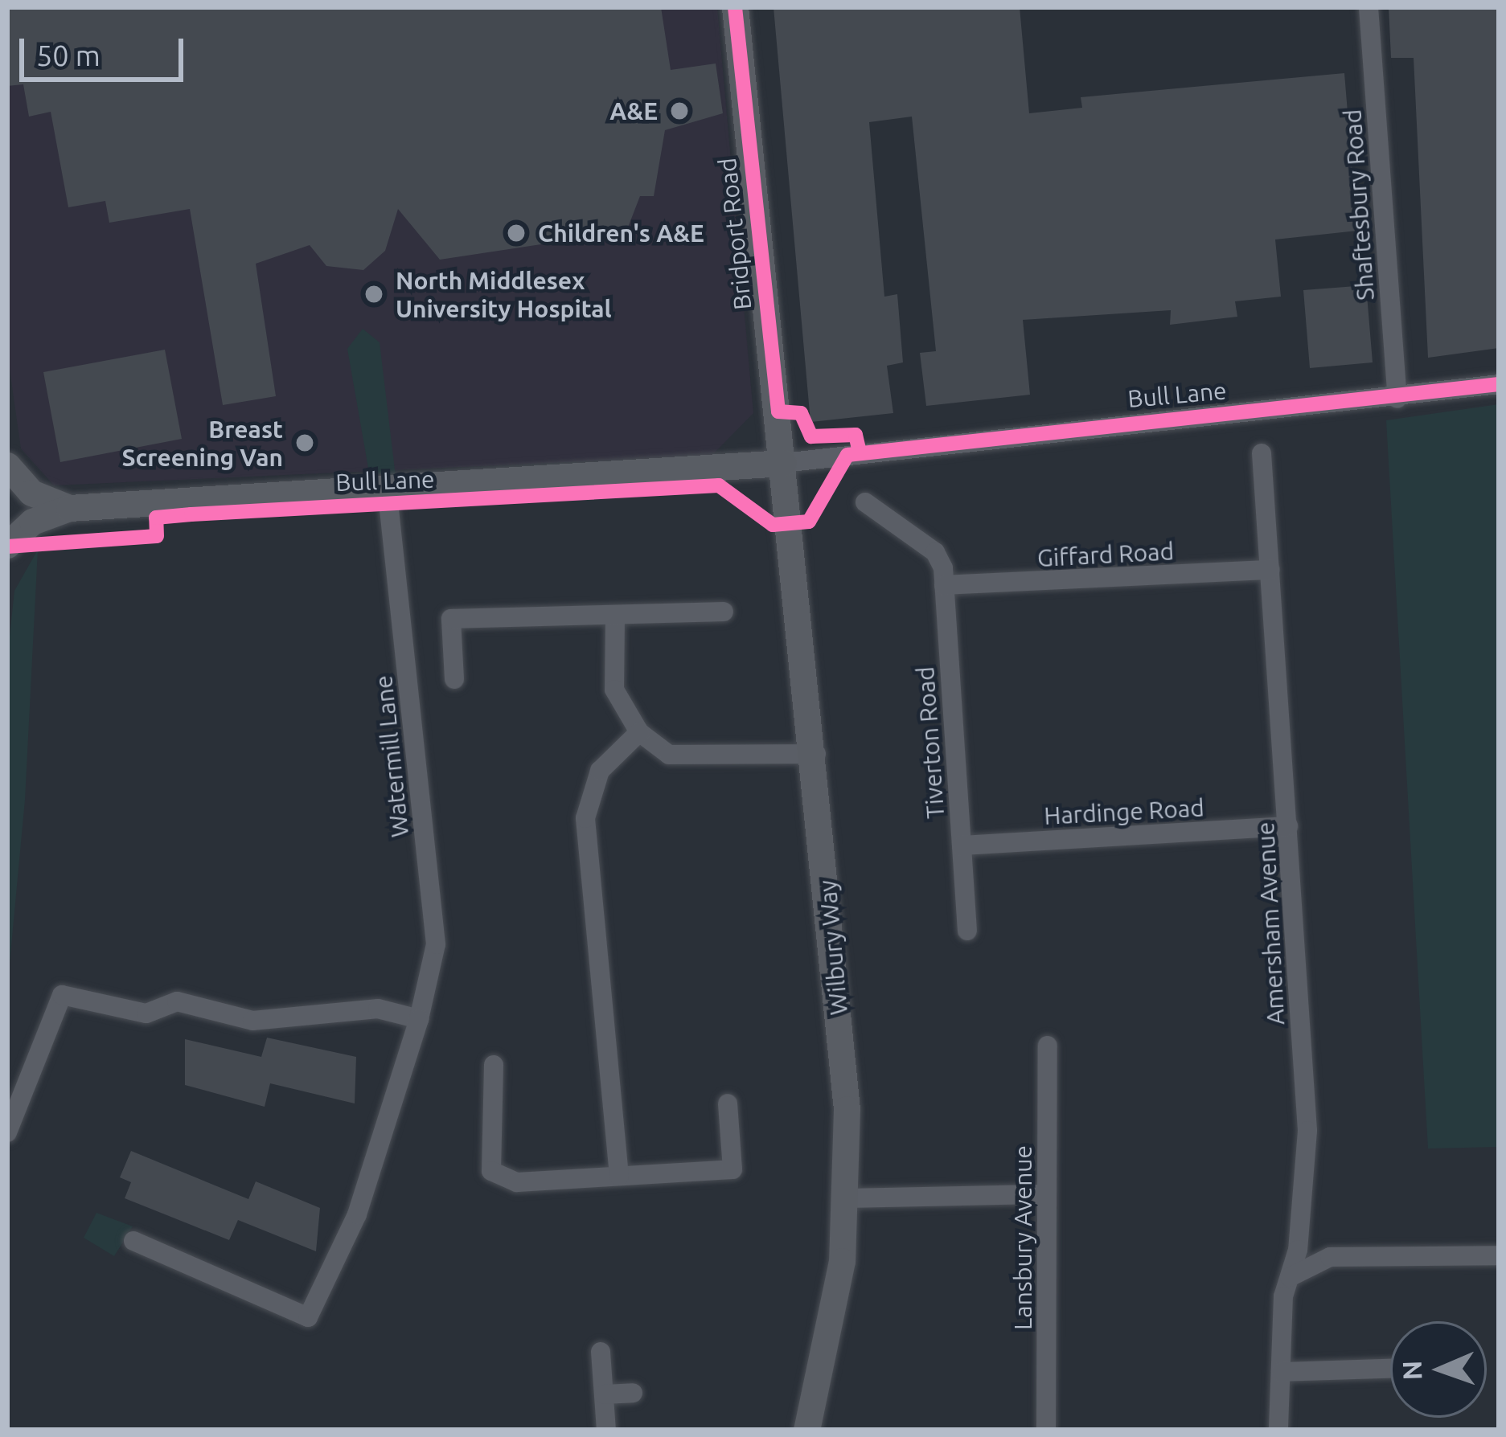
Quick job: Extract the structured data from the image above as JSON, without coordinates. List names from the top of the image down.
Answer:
{
  "streets": {
    "street": [
      "Shaftesbury Road",
      "Bridport Road",
      "Bull Lane",
      "Giffard Road",
      "Tiverton Road",
      "Watermill Lane",
      "Hardinge Road",
      "Amersham Avenue",
      "Wilbury Way",
      "Lansbury Avenue"
    ]
  },
  "crossings": [
    ["Shaftesbury Road", "Bull Lane"],
    ["Bridport Road", "Bull Lane"],
    ["Bridport Road", "Wilbury Way"],
    ["Bull Lane", "Watermill Lane"],
    ["Bull Lane", "Wilbury Way"],
    ["Giffard Road", "Tiverton Road"],
    ["Giffard Road", "Amersham Avenue"],
    ["Tiverton Road", "Hardinge Road"],
    ["Hardinge Road", "Amersham Avenue"]
  ],
  "places": [
    "A&E",
    "Children's A&E",
    "North Middlesex University Hospital",
    "Breast Screening Van"
  ],
  "scale_bar": "50 m",
  "north": "left"
}
